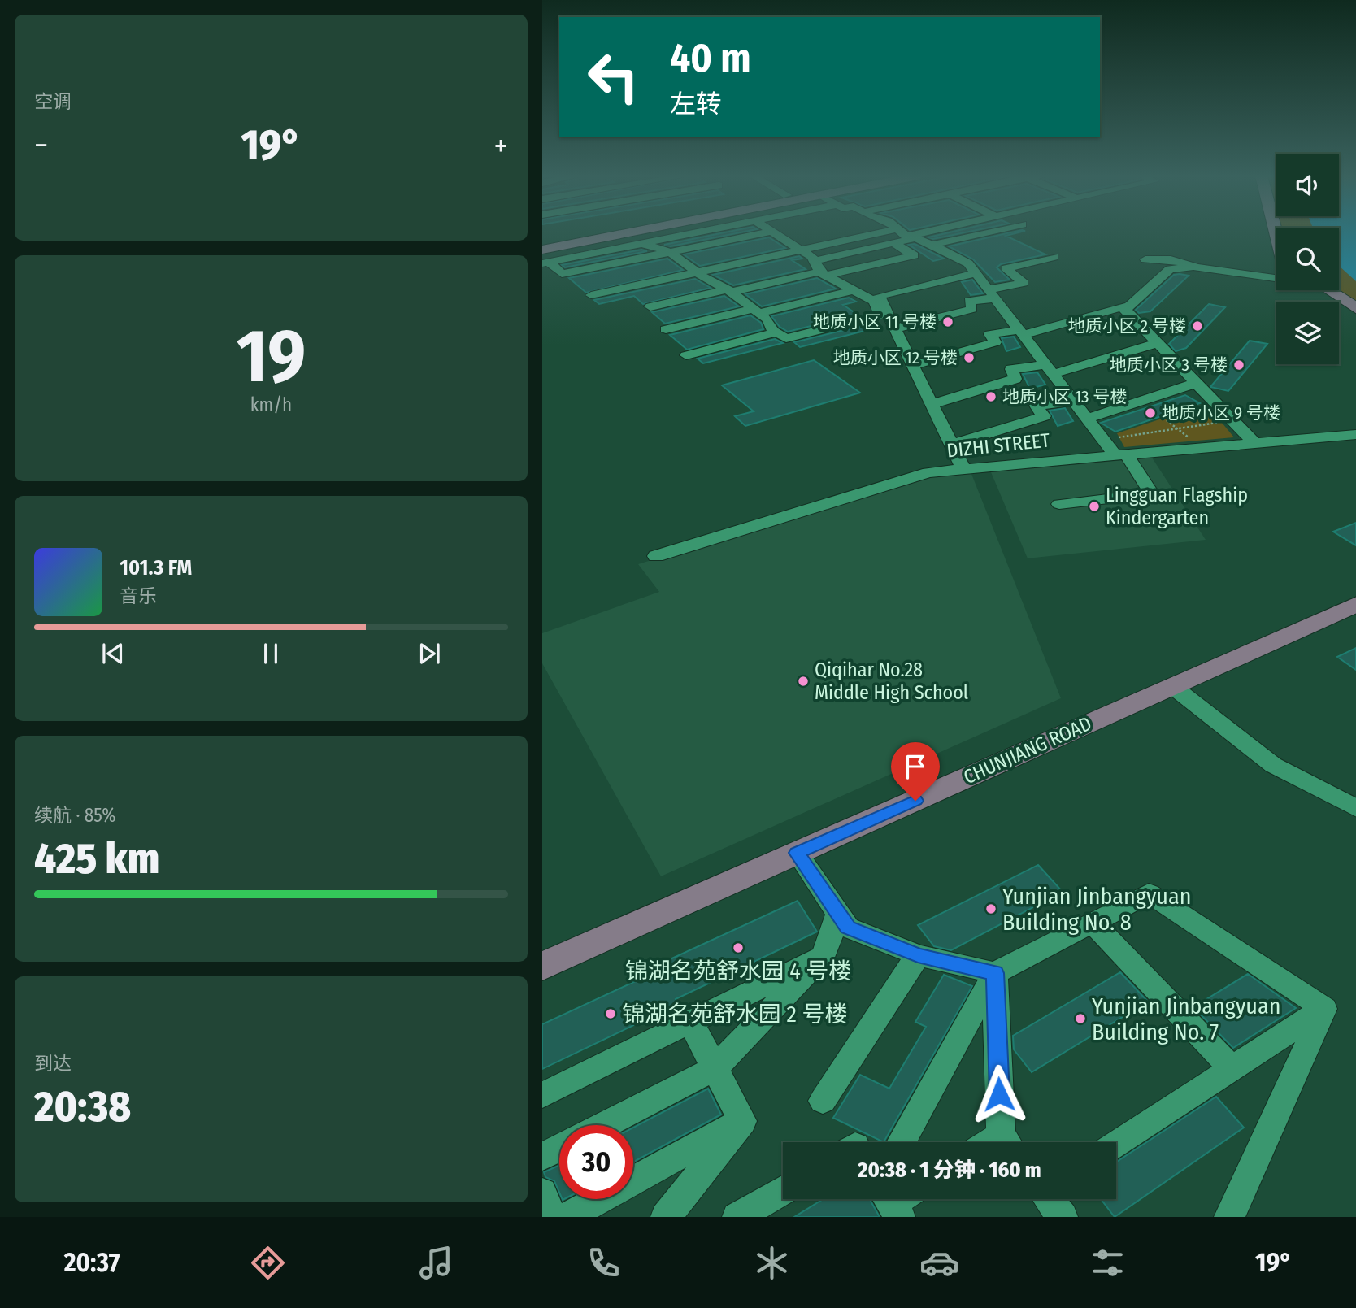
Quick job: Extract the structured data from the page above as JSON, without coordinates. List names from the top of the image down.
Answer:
{
  "streets": {
    "main road": ["CHUNJIANG ROAD"],
    "street": ["DIZHI STREET"]
  },
  "places": [
    "地质小区 11 号楼",
    "地质小区 2 号楼",
    "地质小区 12 号楼",
    "地质小区 3 号楼",
    "地质小区 13 号楼",
    "地质小区 9 号楼",
    "Lingguan Flagship Kindergarten",
    "Qiqihar No.28 Middle High School",
    "Yunjian Jinbangyuan Building No. 8",
    "锦湖名苑舒水园 4 号楼",
    "锦湖名苑舒水园 2 号楼",
    "Yunjian Jinbangyuan Building No. 7"
  ],
  "page": {
    "tile": [
      "空调",
      ["19", "km/h"],
      ["续航 · 85%", "425 km"],
      ["到达", "20:38"]
    ],
    "turn": ["40 m", "左转"],
    "heat": ["−", "19°", "+"],
    "song": ["101.3 FM", "音乐"],
    "limit": "30",
    "trip": "20:38 · 1 分钟 · 160 m",
    "tabs": ["20:37", "19°"]
  }
}
